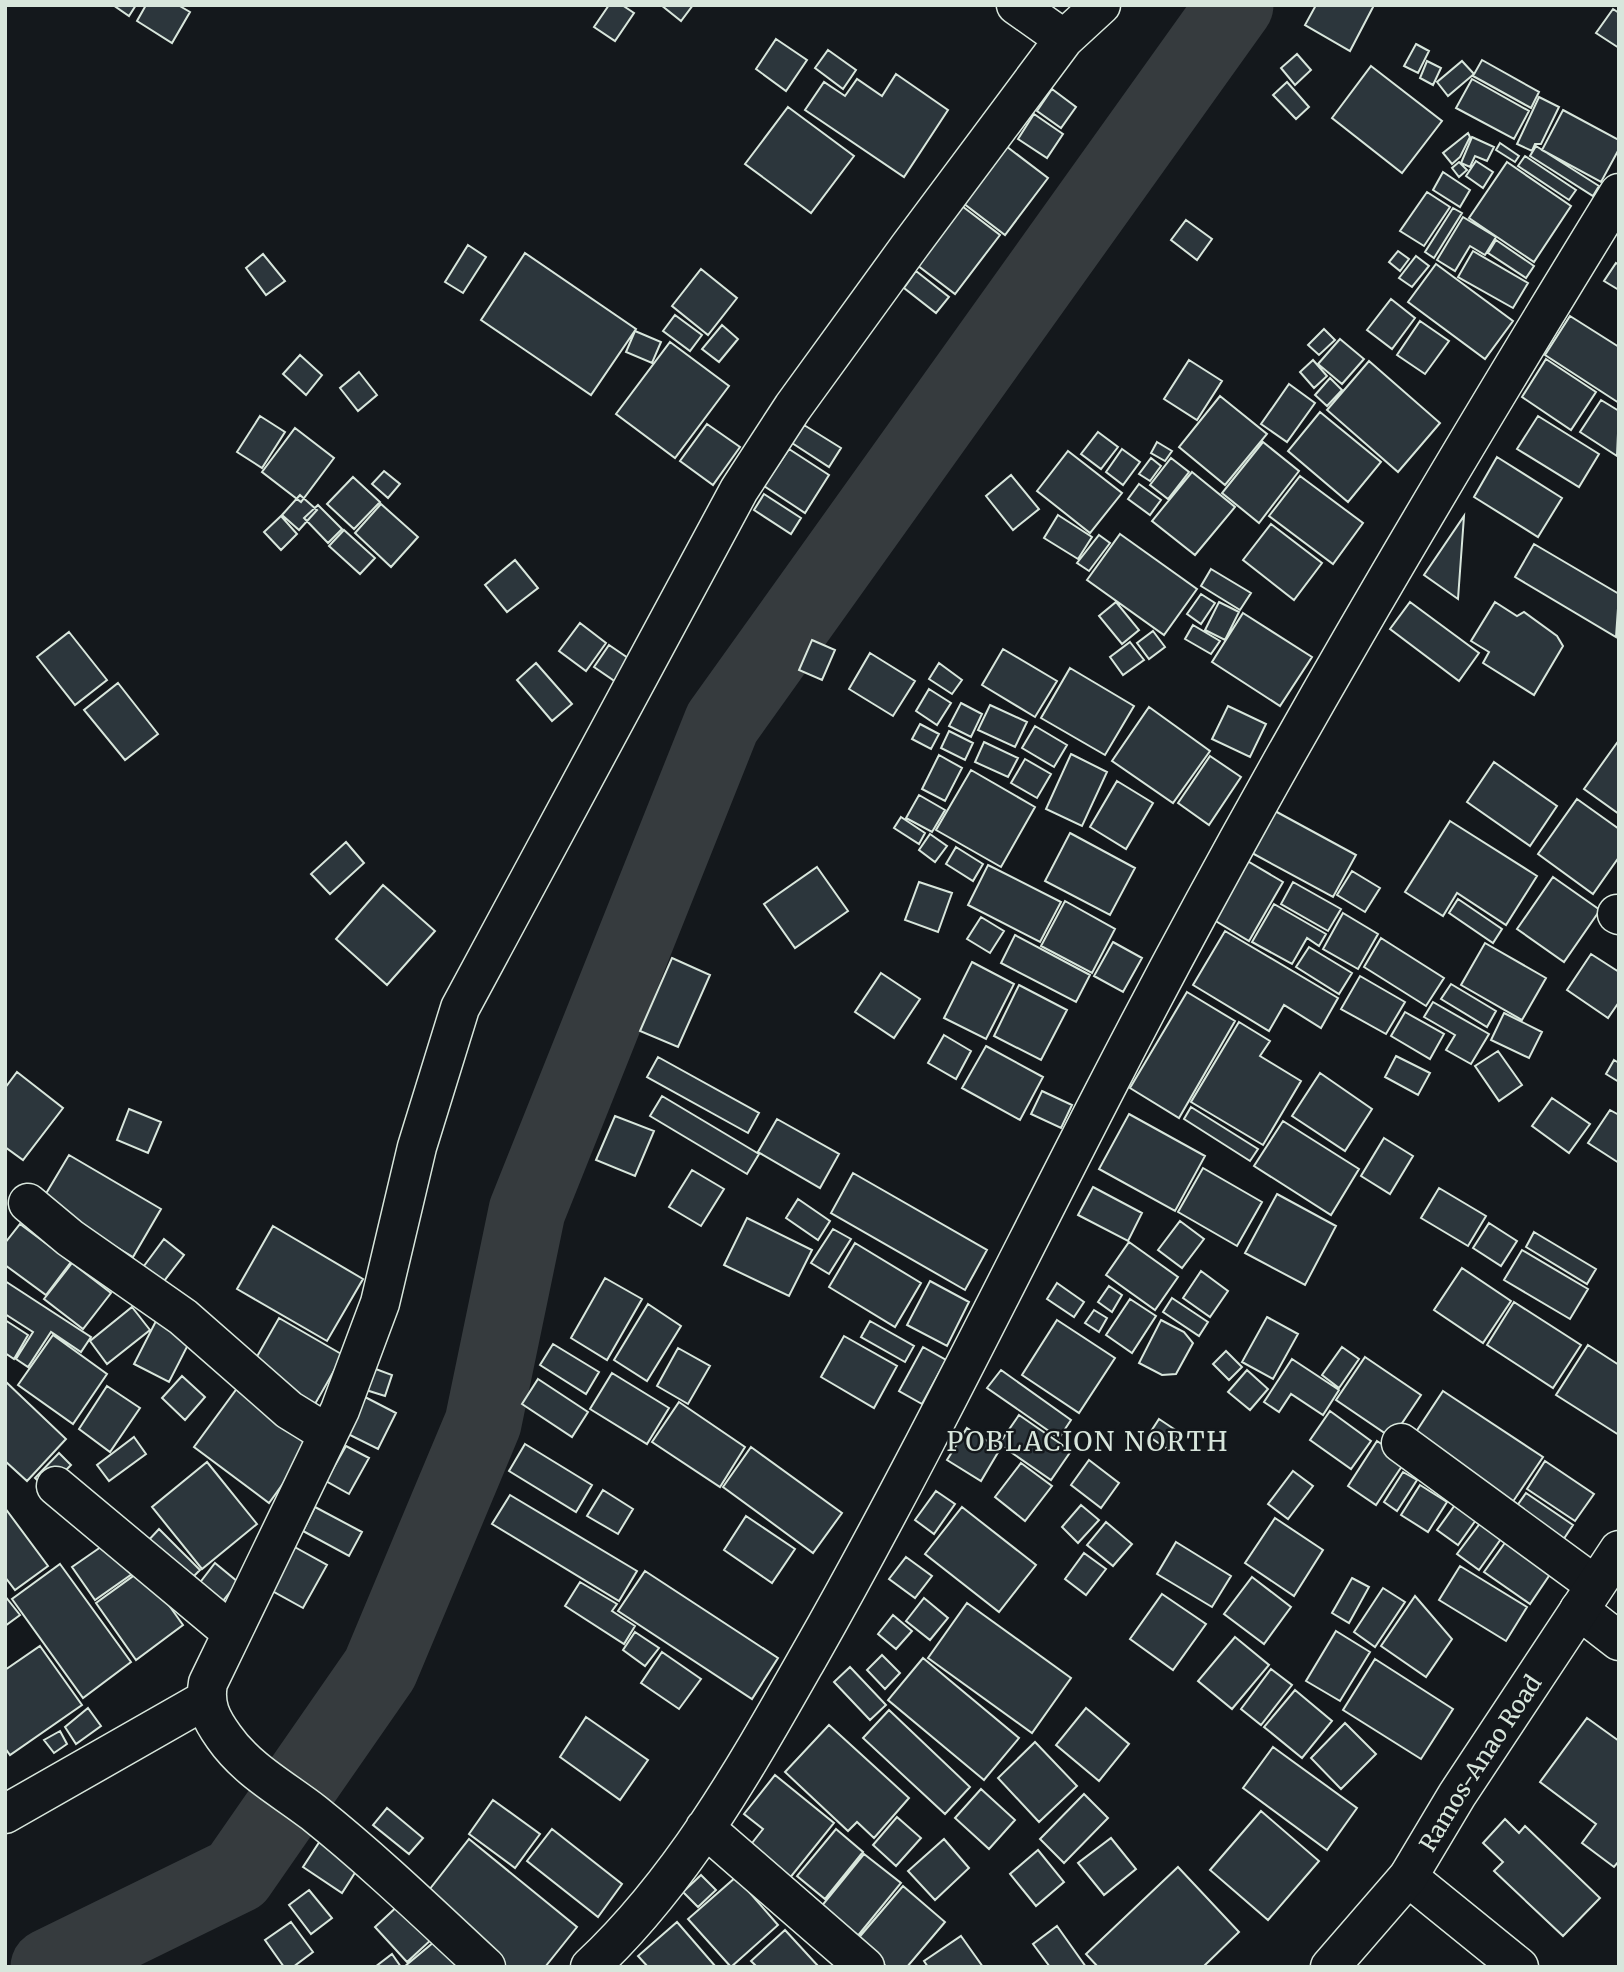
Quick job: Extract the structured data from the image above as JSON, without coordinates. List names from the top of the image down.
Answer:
{
  "streets": {
    "street": ["Ramos-Anao Road"]
  },
  "districts": ["POBLACION NORTH"]
}
